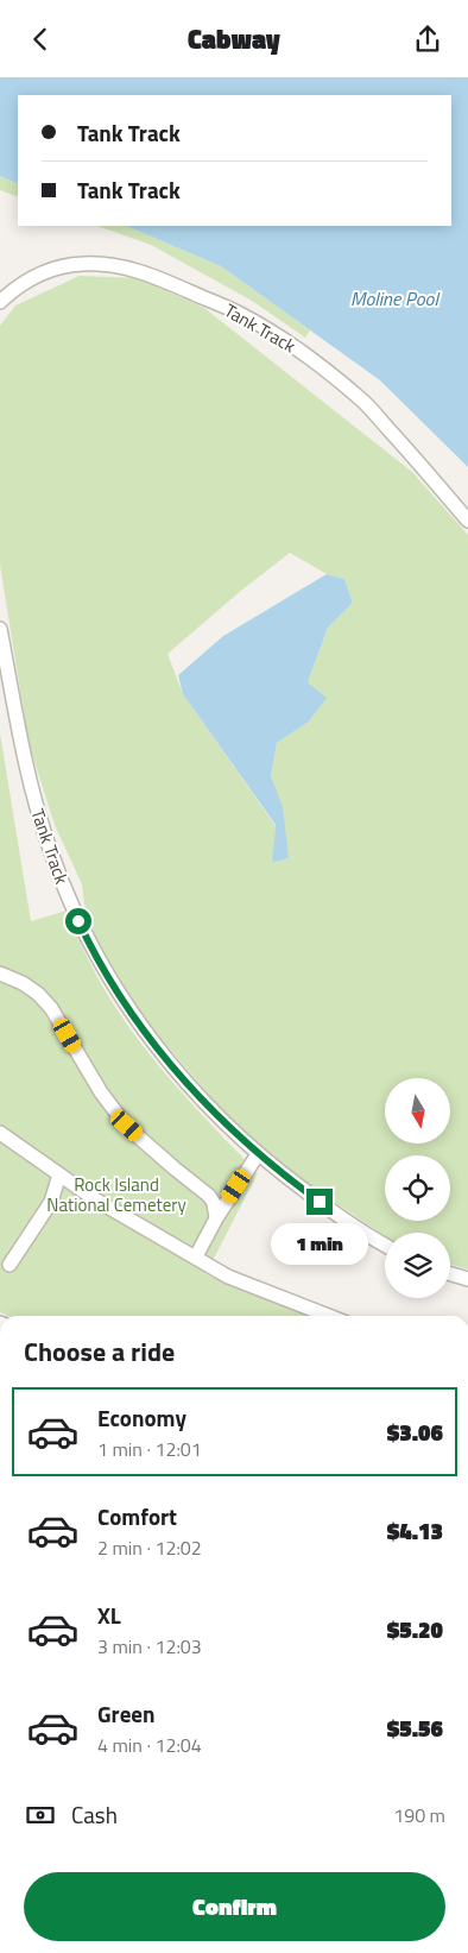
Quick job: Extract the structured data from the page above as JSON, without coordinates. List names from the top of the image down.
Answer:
{
  "streets": {
    "street": ["Tank Track"]
  },
  "water": ["Moline Pool"],
  "parks": ["Rock Island National Cemetery"],
  "north": "bottom",
  "page": {
    "header": "Cabway",
    "banner": ["Tank Track", "Tank Track"],
    "bubble": "1 min",
    "heading": "Choose a ride",
    "list": [
      {
        "name": "Economy",
        "note": "1 min · 12:01",
        "value": "$3.06"
      },
      {
        "name": "Comfort",
        "note": "2 min · 12:02",
        "value": "$4.13"
      },
      {
        "name": "XL",
        "note": "3 min · 12:03",
        "value": "$5.20"
      },
      {
        "name": "Green",
        "note": "4 min · 12:04",
        "value": "$5.56"
      }
    ],
    "pay": ["Cash", "190 m"],
    "buttons": "Confirm"
  }
}
